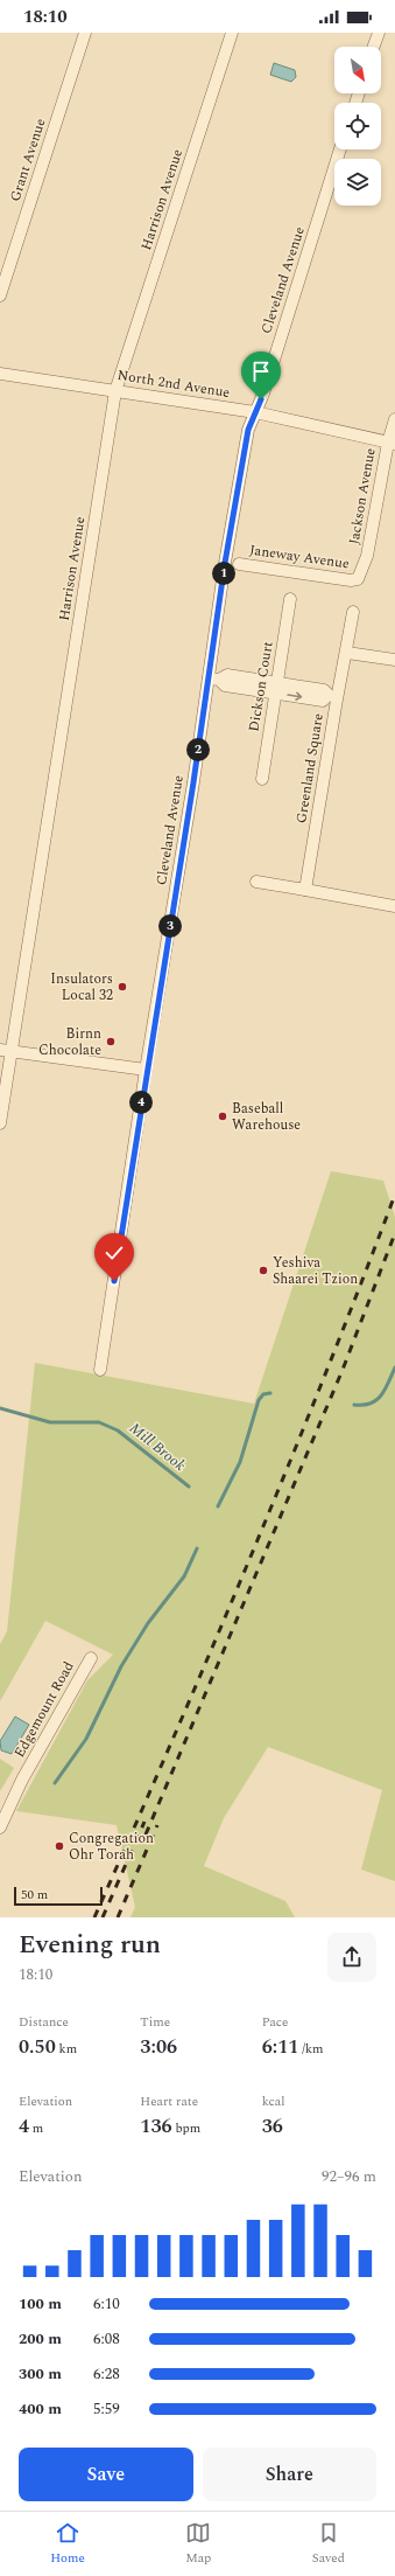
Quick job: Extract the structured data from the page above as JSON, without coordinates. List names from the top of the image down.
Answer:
{
  "streets": {
    "street": [
      "Grant Avenue",
      "Harrison Avenue",
      "Cleveland Avenue",
      "North 2nd Avenue",
      "Jackson Avenue",
      "Janeway Avenue",
      "Dickson Court",
      "Greenland Square",
      "Edgemount Road"
    ]
  },
  "crossings": [
    ["Harrison Avenue", "North 2nd Avenue"],
    ["Cleveland Avenue", "North 2nd Avenue"],
    ["North 2nd Avenue", "Jackson Avenue"],
    ["Jackson Avenue", "Janeway Avenue"]
  ],
  "water": ["Mill Brook"],
  "places": [
    "Insulators Local 32",
    "Birnn Chocolate",
    "Baseball Warehouse",
    "Yeshiva Shaarei Tzion",
    "Congregation Ohr Torah"
  ],
  "scale_bar": "50 m",
  "north": "bottom right",
  "page": {
    "status": "18:10",
    "pins": [
      "1",
      "2",
      "3",
      "4"
    ],
    "scale": "50 m",
    "heading": ["Evening run", "18:10"],
    "stats": [
      ["Distance", "0.50 km"],
      ["Time", "3:06"],
      ["Pace", "6:11 /km"],
      ["Elevation", "4 m"],
      ["Heart rate", "136 bpm"],
      ["kcal", "36"]
    ],
    "chart": ["Elevation", "92–96 m"],
    "list": [
      {
        "name": "100 m",
        "note": "6:10"
      },
      {
        "name": "200 m",
        "note": "6:08"
      },
      {
        "name": "300 m",
        "note": "6:28"
      },
      {
        "name": "400 m",
        "note": "5:59"
      }
    ],
    "buttons": ["Save", "Share"],
    "tabs": ["Home", "Map", "Saved"]
  }
}
